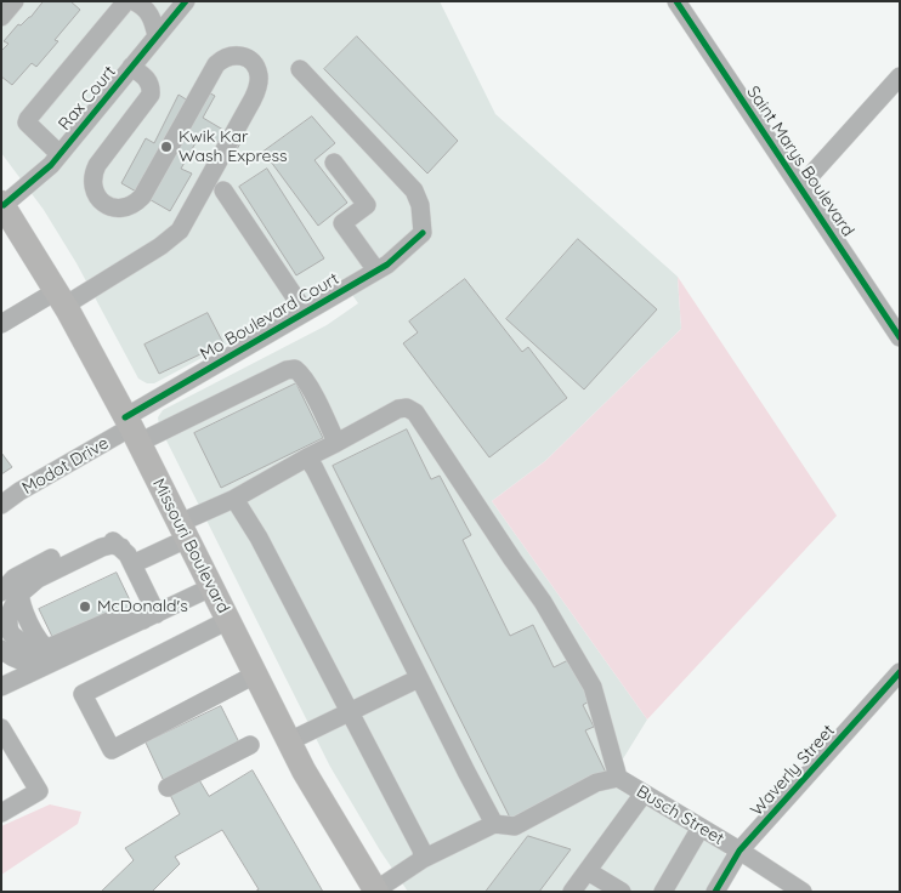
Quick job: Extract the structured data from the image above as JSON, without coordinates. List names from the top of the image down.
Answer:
{
  "streets": {
    "main road": ["Missouri Boulevard"],
    "street": [
      "Rax Court",
      "Saint Marys Boulevard",
      "Mo Boulevard Court",
      "Modot Drive",
      "Waverly Street",
      "Busch Street"
    ]
  },
  "crossings": [
    ["Rax Court", "Missouri Boulevard"],
    ["Mo Boulevard Court", "Modot Drive"],
    ["Mo Boulevard Court", "Missouri Boulevard"],
    ["Modot Drive", "Missouri Boulevard"],
    ["Waverly Street", "Busch Street"]
  ],
  "places": ["Kwik Kar Wash Express", "McDonald's"]
}
